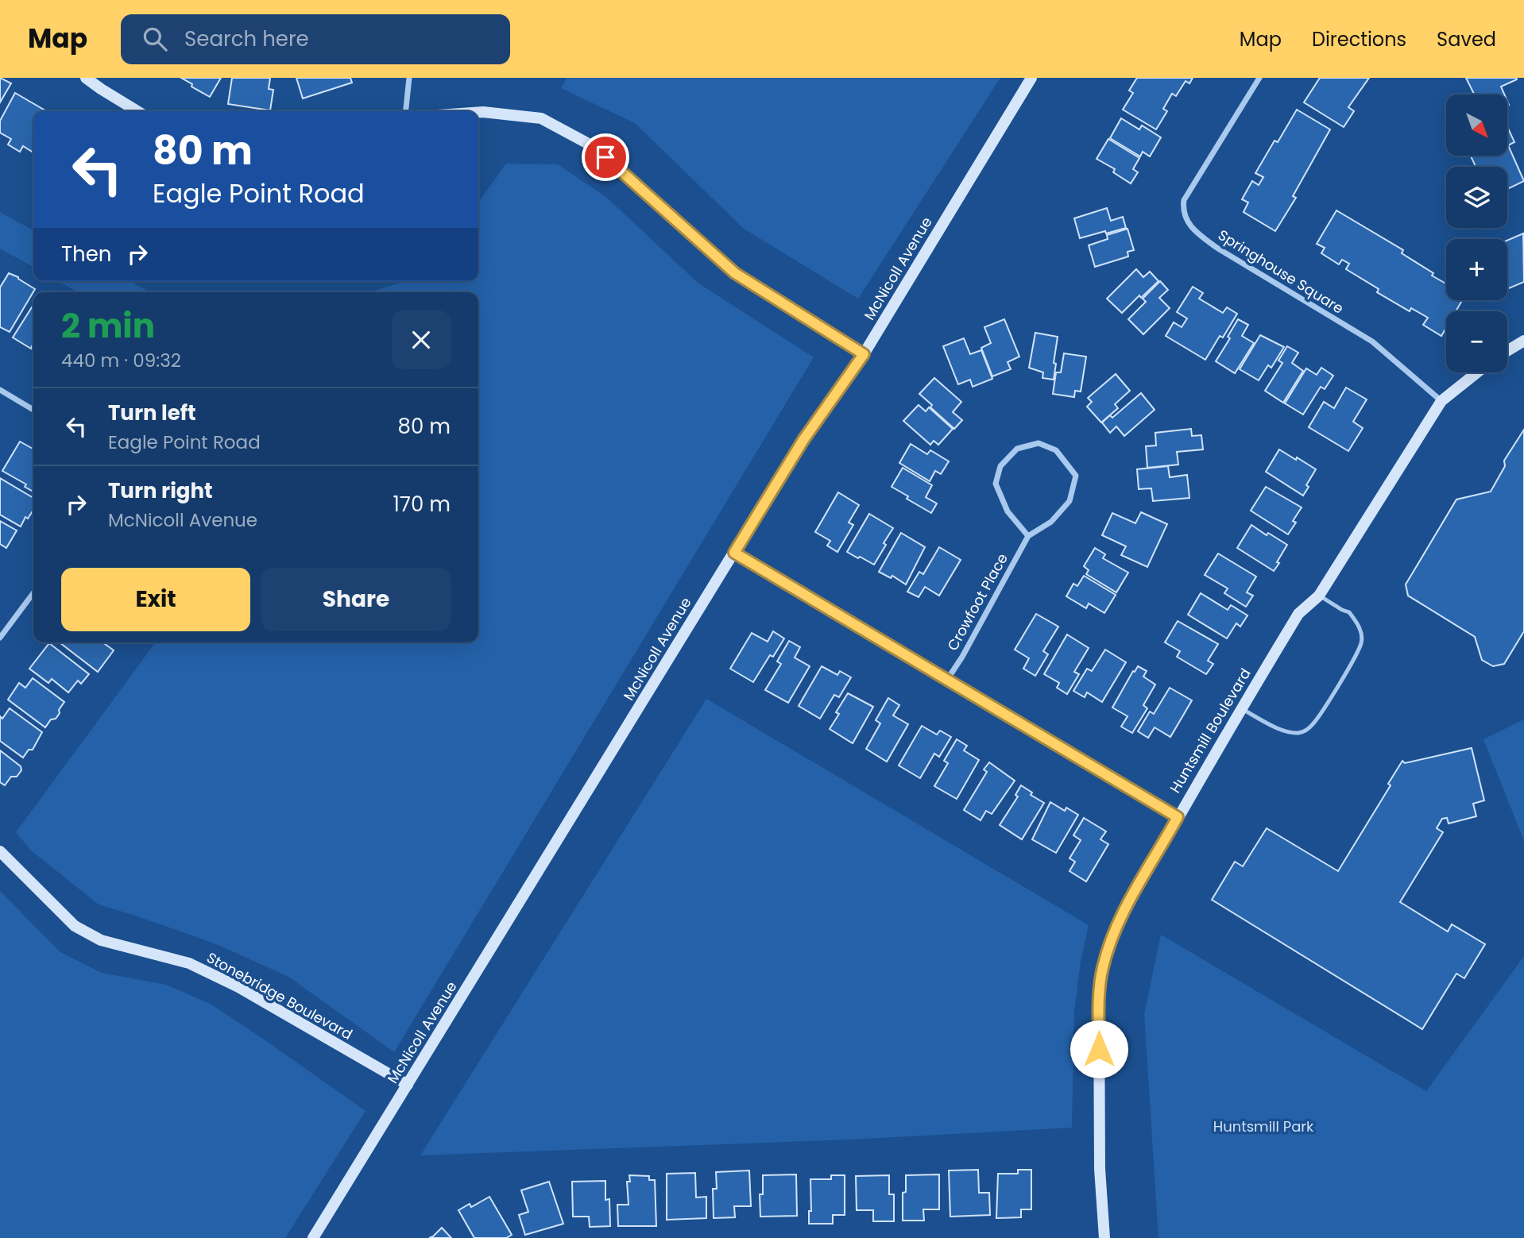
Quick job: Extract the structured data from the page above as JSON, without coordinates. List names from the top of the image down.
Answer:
{
  "streets": {
    "street": [
      "McNicoll Avenue",
      "Springhouse Square",
      "Crowfoot Place",
      "Huntsmill Boulevard",
      "Stonebridge Boulevard"
    ]
  },
  "crossings": [
    ["McNicoll Avenue", "Stonebridge Boulevard"],
    ["Springhouse Square", "Huntsmill Boulevard"]
  ],
  "parks": ["Huntsmill Park"],
  "north": "bottom right",
  "page": {
    "header": "Map",
    "search": "Search here",
    "nav": ["Map", "Directions", "Saved"],
    "map_buttons": ["+", "−"],
    "turn": ["80 m", "Eagle Point Road"],
    "then": "Then",
    "heading": ["2 min", "440 m · 09:32"],
    "list": [
      {
        "name": "Turn left",
        "note": "Eagle Point Road",
        "value": "80 m"
      },
      {
        "name": "Turn right",
        "note": "McNicoll Avenue",
        "value": "170 m"
      }
    ],
    "buttons": ["Exit", "Share"]
  }
}
